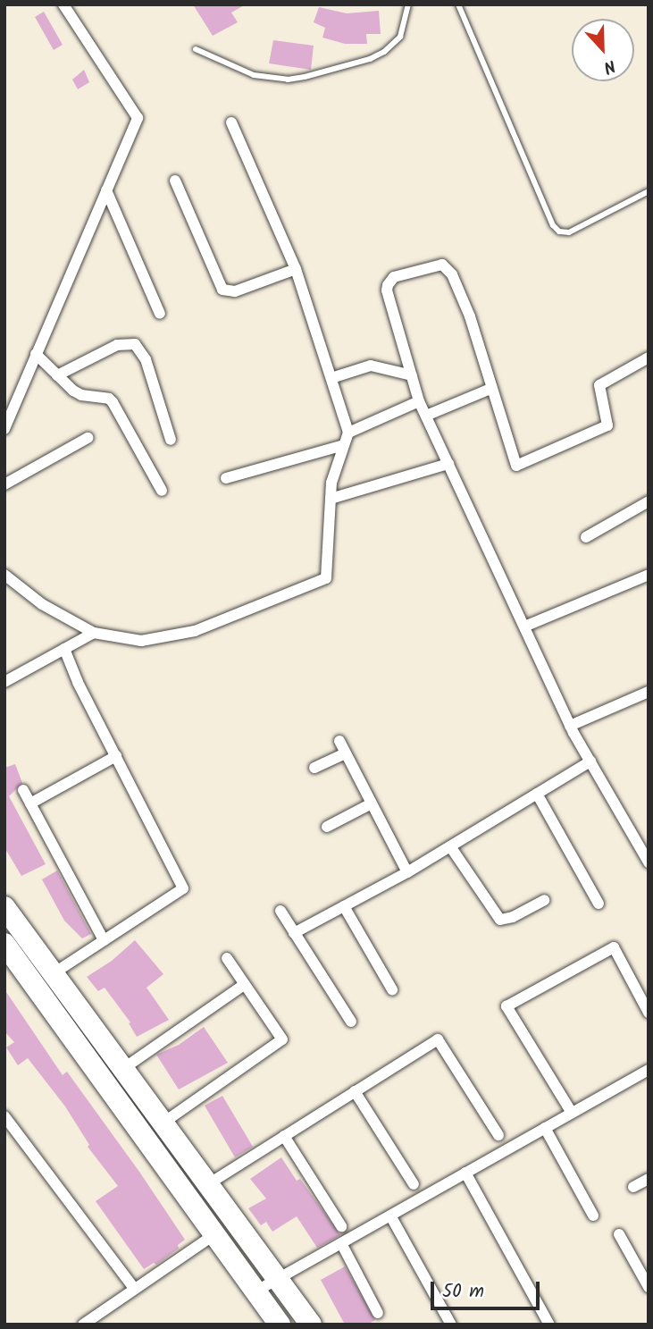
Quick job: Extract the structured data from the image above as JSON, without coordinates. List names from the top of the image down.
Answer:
{
  "scale_bar": "50 m",
  "north": "bottom"
}
